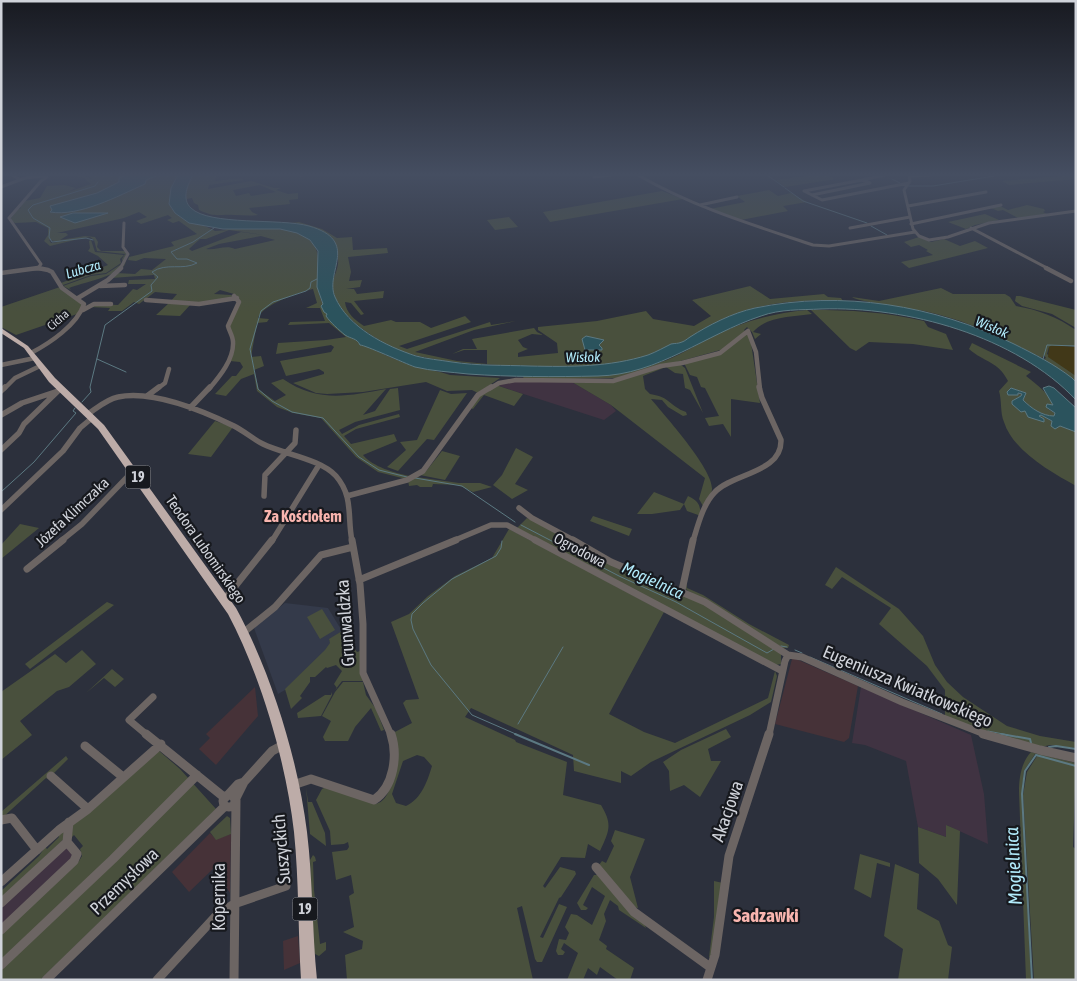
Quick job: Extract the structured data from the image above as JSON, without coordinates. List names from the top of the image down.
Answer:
{
  "streets": {
    "highway": ["19", "Teodora Lubomirskiego", "Suszyckich"],
    "street": [
      "Cicha",
      "Józefa Klimczaka",
      "Ogrodowa",
      "Grunwaldzka",
      "Eugeniusza Kwiatkowskiego",
      "Akacjowa",
      "Przemysłowa",
      "Kopernika"
    ]
  },
  "crossings": [
    ["Cicha", "Teodora Lubomirskiego"],
    ["Józefa Klimczaka", "Teodora Lubomirskiego"],
    ["Teodora Lubomirskiego", "Grunwaldzka"],
    ["Teodora Lubomirskiego", "Suszyckich"],
    ["Teodora Lubomirskiego", "Przemysłowa"],
    ["Ogrodowa", "Grunwaldzka"],
    ["Ogrodowa", "Akacjowa"],
    ["Grunwaldzka", "Suszyckich"],
    ["Eugeniusza Kwiatkowskiego", "Akacjowa"],
    ["Suszyckich", "Przemysłowa"],
    ["Przemysłowa", "Kopernika"]
  ],
  "districts": ["Za Kościołem", "Sadzawki"],
  "water": ["Lubcza", "Wisłok", "Mogielnica"]
}
